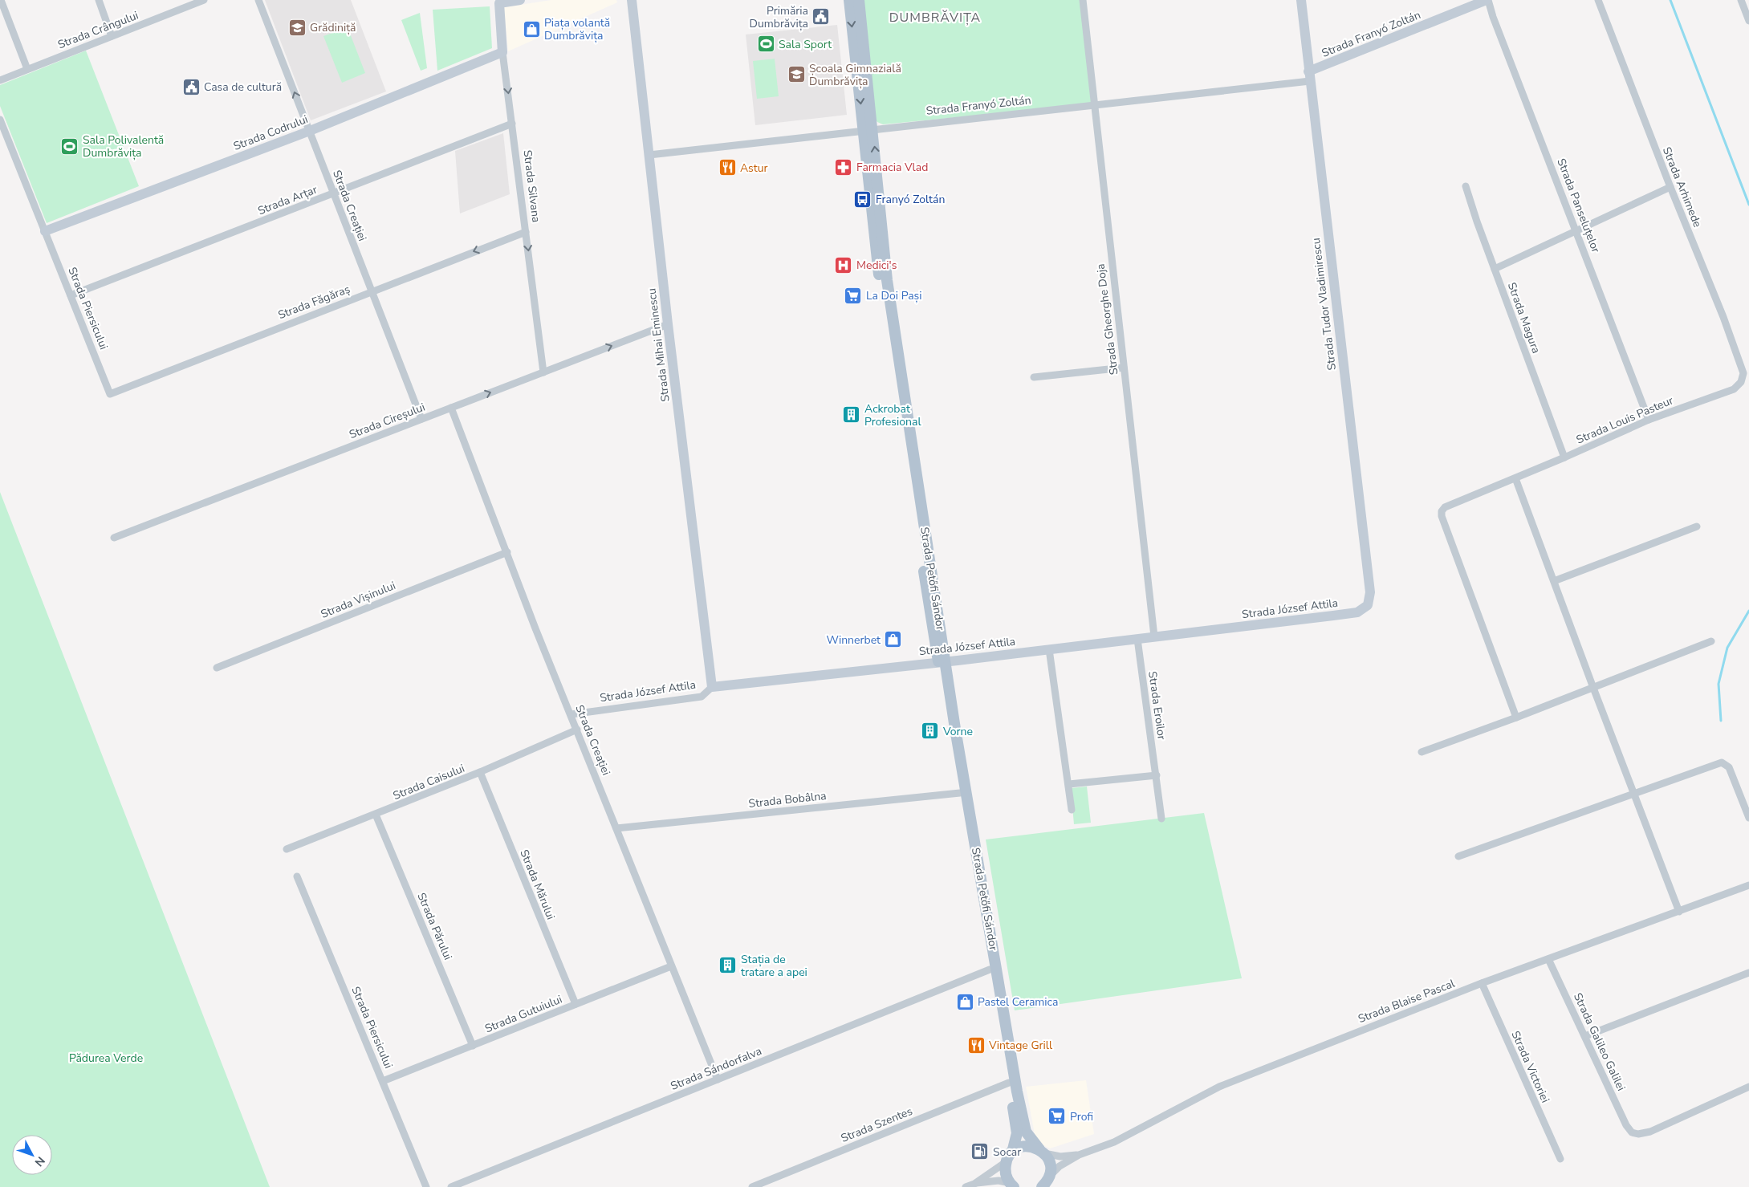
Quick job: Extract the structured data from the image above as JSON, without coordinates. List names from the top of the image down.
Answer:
{
  "streets": {
    "main road": ["Strada Petőfi Sándor"],
    "street": [
      "Strada Crângului",
      "Strada Franyó Zoltán",
      "Strada Codrului",
      "Strada Silvana",
      "Strada Arhimede",
      "Strada Arțar",
      "Strada Creației",
      "Strada Panseluțelor",
      "Strada Făgăraș",
      "Strada Tudor Vladimirescu",
      "Strada Piersicului",
      "Strada Magura",
      "Strada Gheorghe Doja",
      "Strada Mihai Eminescu",
      "Strada Louis Pasteur",
      "Strada Cireșului",
      "Strada Vișinului",
      "Strada József Attila",
      "Strada Eroilor",
      "Strada Caisului",
      "Strada Bobâlna",
      "Strada Mărului",
      "Strada Părului",
      "Strada Blaise Pascal",
      "Strada Gutuiului",
      "Strada Galileo Galilei",
      "Strada Victoriei",
      "Strada Sándorfalva",
      "Strada Szentes"
    ]
  },
  "crossings": [
    ["Strada Franyó Zoltán", "Strada Panseluțelor"],
    ["Strada Franyó Zoltán", "Strada Tudor Vladimirescu"],
    ["Strada Franyó Zoltán", "Strada Gheorghe Doja"],
    ["Strada Franyó Zoltán", "Strada Mihai Eminescu"],
    ["Strada Franyó Zoltán", "Strada Petőfi Sándor"],
    ["Strada Codrului", "Strada Silvana"],
    ["Strada Codrului", "Strada Creației"],
    ["Strada Codrului", "Strada Piersicului"],
    ["Strada Silvana", "Strada Arțar"],
    ["Strada Silvana", "Strada Făgăraș"],
    ["Strada Silvana", "Strada Cireșului"],
    ["Strada Arhimede", "Strada Louis Pasteur"],
    ["Strada Arțar", "Strada Creației"],
    ["Strada Arțar", "Strada Piersicului"],
    ["Strada Creației", "Strada Făgăraș"],
    ["Strada Creației", "Strada Cireșului"],
    ["Strada Creației", "Strada Vișinului"],
    ["Strada Creației", "Strada József Attila"],
    ["Strada Creației", "Strada Caisului"],
    ["Strada Creației", "Strada Bobâlna"],
    ["Strada Creației", "Strada Gutuiului"],
    ["Strada Creației", "Strada Sándorfalva"],
    ["Strada Panseluțelor", "Strada Louis Pasteur"],
    ["Strada Făgăraș", "Strada Piersicului"],
    ["Strada Tudor Vladimirescu", "Strada József Attila"],
    ["Strada Piersicului", "Strada Gutuiului"],
    ["Strada Magura", "Strada Louis Pasteur"],
    ["Strada Gheorghe Doja", "Strada József Attila"],
    ["Strada Mihai Eminescu", "Strada Cireșului"],
    ["Strada Mihai Eminescu", "Strada József Attila"],
    ["Strada Petőfi Sándor", "Strada József Attila"],
    ["Strada Petőfi Sándor", "Strada Bobâlna"],
    ["Strada Petőfi Sándor", "Strada Blaise Pascal"],
    ["Strada Petőfi Sándor", "Strada Sándorfalva"],
    ["Strada Petőfi Sándor", "Strada Szentes"],
    ["Strada József Attila", "Strada Eroilor"],
    ["Strada Caisului", "Strada Mărului"],
    ["Strada Caisului", "Strada Părului"],
    ["Strada Mărului", "Strada Gutuiului"],
    ["Strada Părului", "Strada Gutuiului"],
    ["Strada Blaise Pascal", "Strada Galileo Galilei"],
    ["Strada Blaise Pascal", "Strada Victoriei"]
  ],
  "one_way": ["Strada Silvana", "Strada Făgăraș", "Strada Cireșului"],
  "districts": ["DUMBRĂVIȚA"],
  "parks": ["Pădurea Verde"],
  "places": {
    "public building": ["Primăria Dumbrăvița", "Casa de cultură"],
    "school or university": ["Grădiniță", "Școala Gimnazială Dumbrăvița"],
    "shop": ["Piața volantă Dumbrăvița", "Winnerbet", "Pastel Ceramica"],
    "sports": ["Sala Sport", "Sala Polivalentă Dumbrăvița"],
    "pharmacy": ["Farmacia Vlad"],
    "restaurant": ["Astur", "Vintage Grill"],
    "bus stop": ["Franyó Zoltán"],
    "hospital": ["Medici's"],
    "supermarket": ["La Doi Pași", "Profi"],
    "building": ["Ackrobat Profesional", "Vorne", "Stația de tratare a apei"],
    "fuel station": ["Socar"]
  },
  "north": "bottom right"
}
